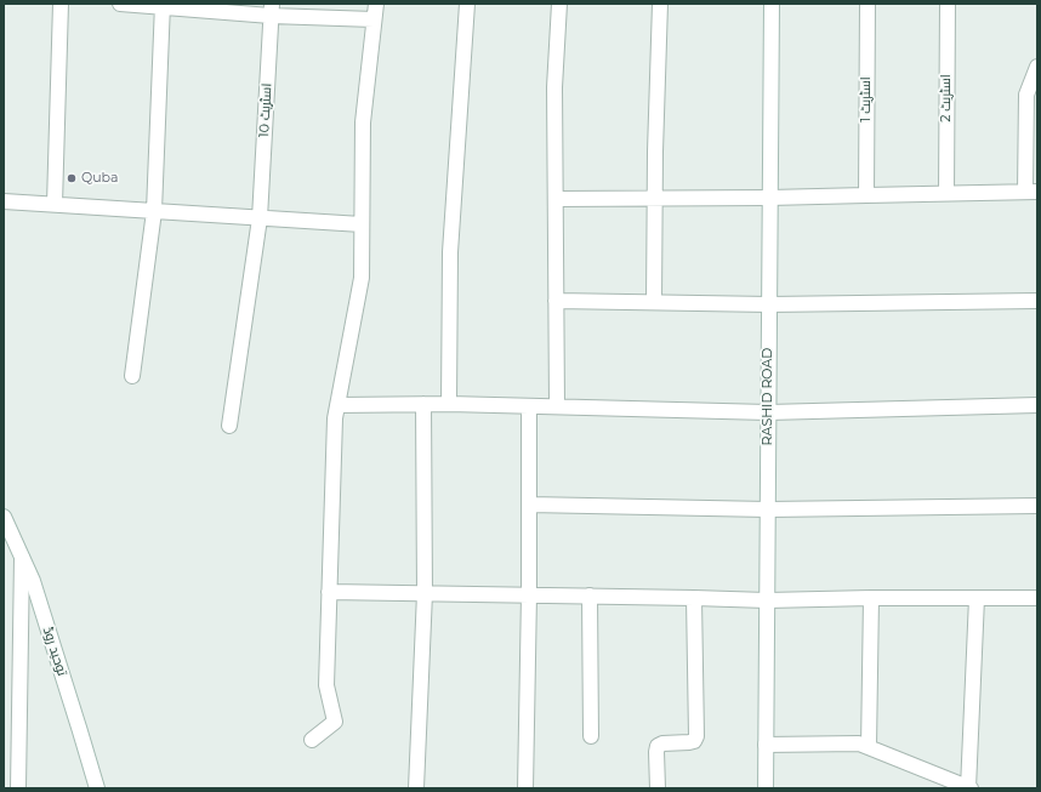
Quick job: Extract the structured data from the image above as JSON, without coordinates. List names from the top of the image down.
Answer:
{
  "streets": {
    "street": [
      "اسٹریٹ 2",
      "اسٹریٹ 1",
      "اسٹریٹ 10",
      "RASHID ROAD",
      "توحید روڈ"
    ]
  },
  "places": ["Quba"]
}
